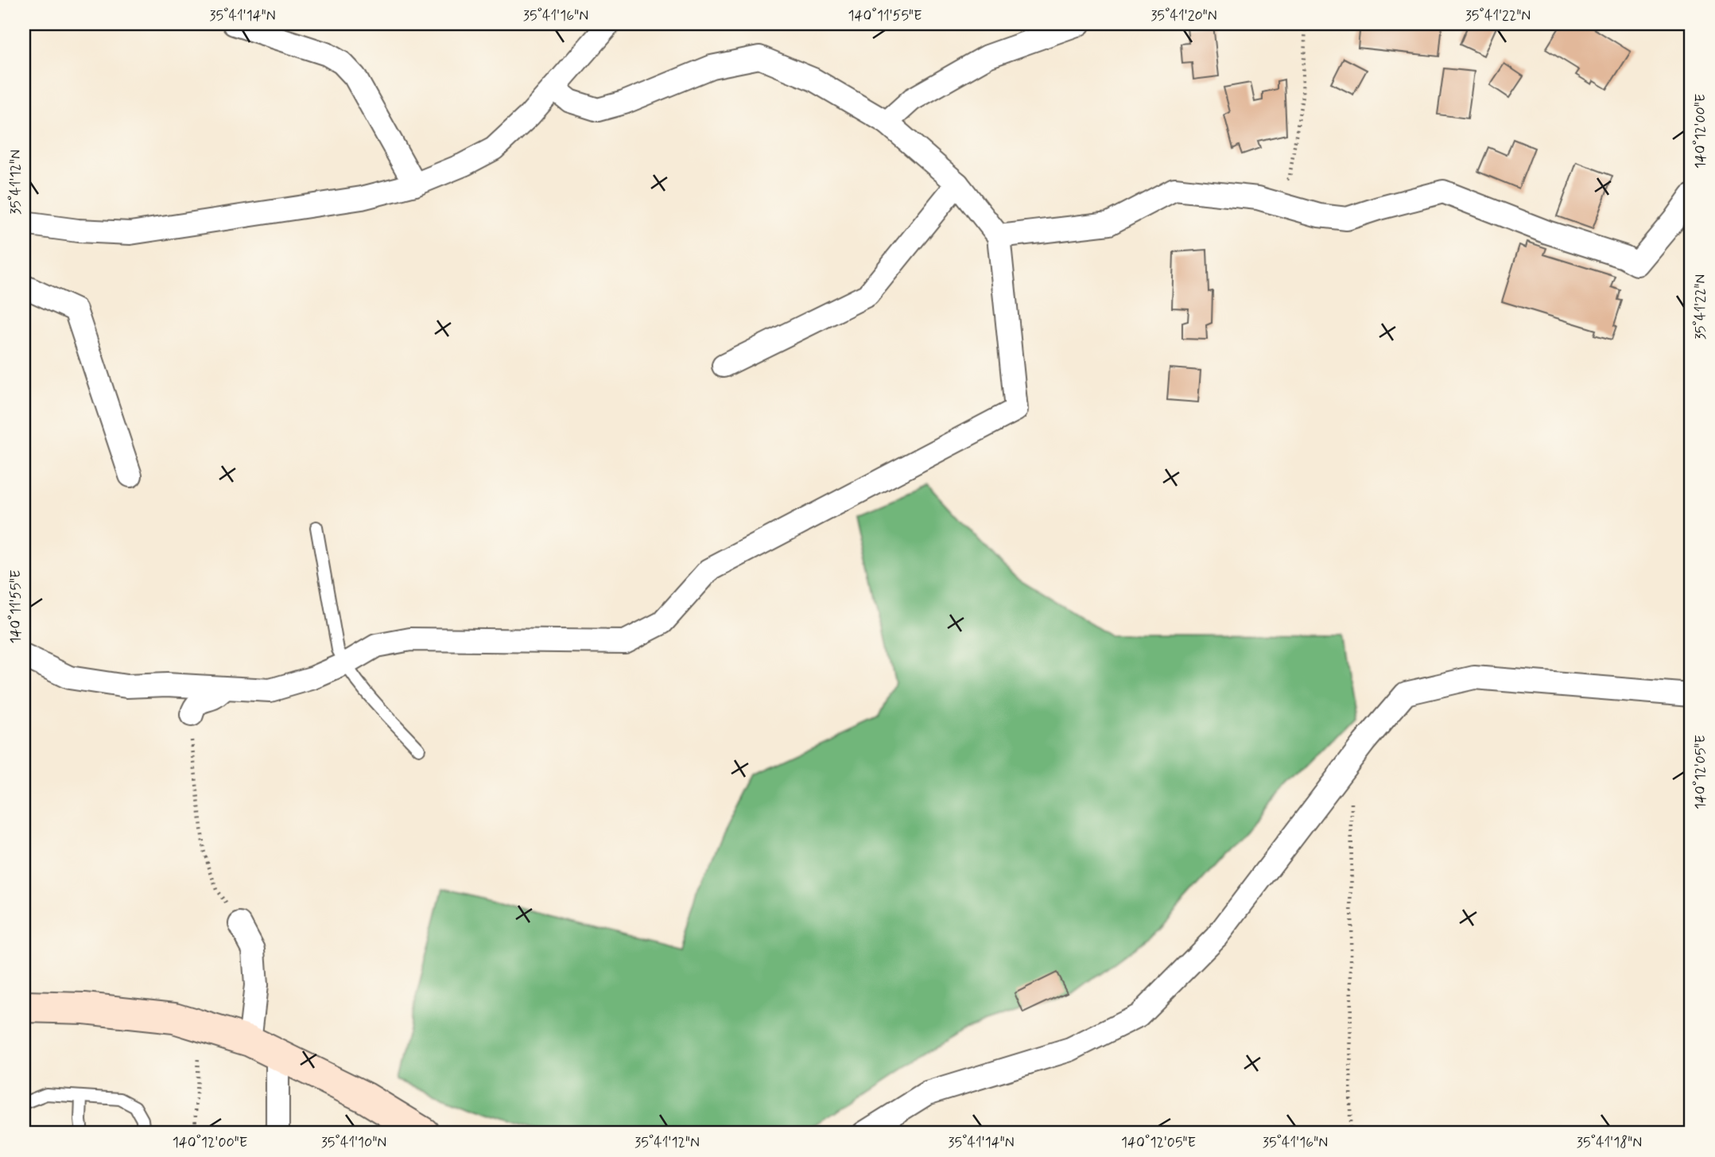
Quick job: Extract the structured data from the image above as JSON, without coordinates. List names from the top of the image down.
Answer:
{
  "coordinates": [
    "35°41'14\"N",
    "35°41'16\"N",
    "140°11'55\"E",
    "35°41'20\"N",
    "35°41'22\"N",
    "140°12'00\"E",
    "35°41'12\"N",
    "140°12'05\"E",
    "35°41'10\"N",
    "35°41'18\"N"
  ]
}
